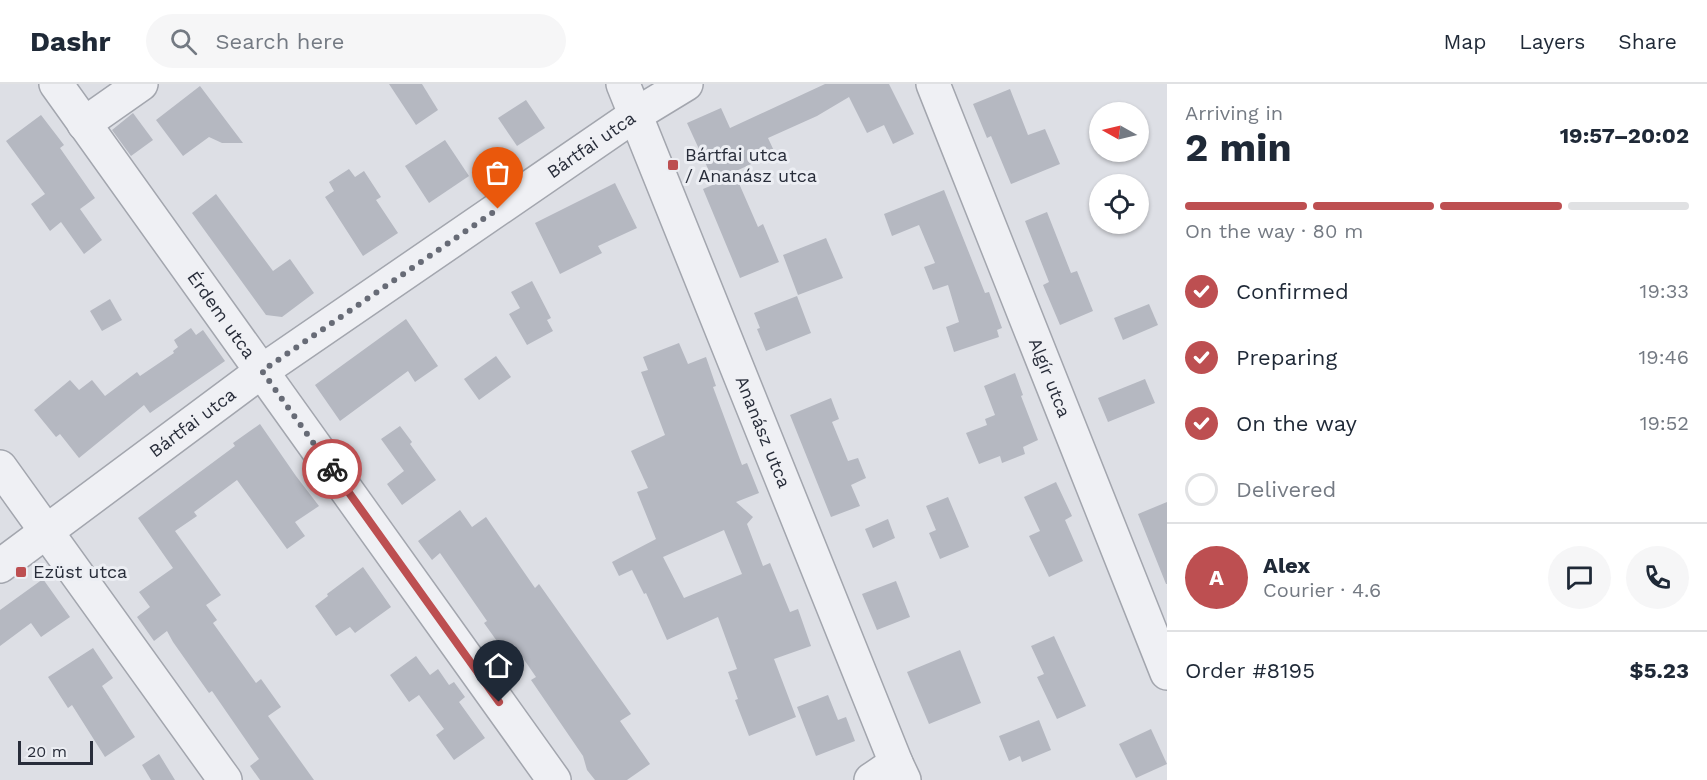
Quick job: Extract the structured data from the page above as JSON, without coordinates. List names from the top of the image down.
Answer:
{
  "streets": {
    "street": [
      "Bártfai utca",
      "Érdem utca",
      "Algír utca",
      "Ananász utca"
    ]
  },
  "crossings": [
    ["Bártfai utca", "Érdem utca"],
    ["Bártfai utca", "Ananász utca"]
  ],
  "places": {
    "transit": ["Bártfai utca / Ananász utca", "Ezüst utca"]
  },
  "scale_bar": "20 m",
  "north": "left",
  "page": {
    "header": "Dashr",
    "search": "Search here",
    "nav": ["Map", "Layers", "Share"],
    "heading": ["2 min", "Arriving in", "19:57–20:02"],
    "panel": [
      "Alex",
      "Courier · 4.6",
      "Order #8195",
      "$5.23"
    ],
    "bar": "On the way · 80 m",
    "list": [
      ["Confirmed", "19:33"],
      ["Preparing", "19:46"],
      ["On the way", "19:52"],
      "Delivered"
    ],
    "round": "A",
    "scale": "20 m"
  }
}
